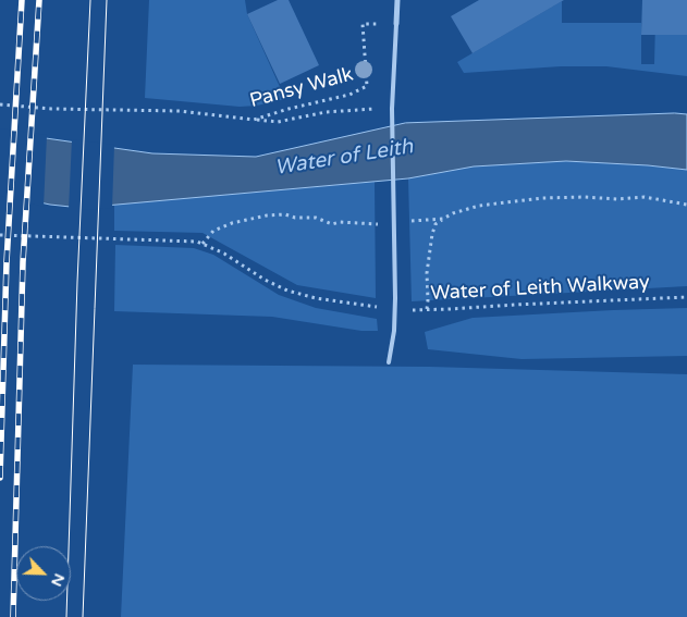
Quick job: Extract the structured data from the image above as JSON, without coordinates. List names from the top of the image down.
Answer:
{
  "streets": {
    "path": ["Pansy Walk", "Water of Leith Walkway"]
  },
  "water": ["Water of Leith"],
  "north": "bottom right"
}
